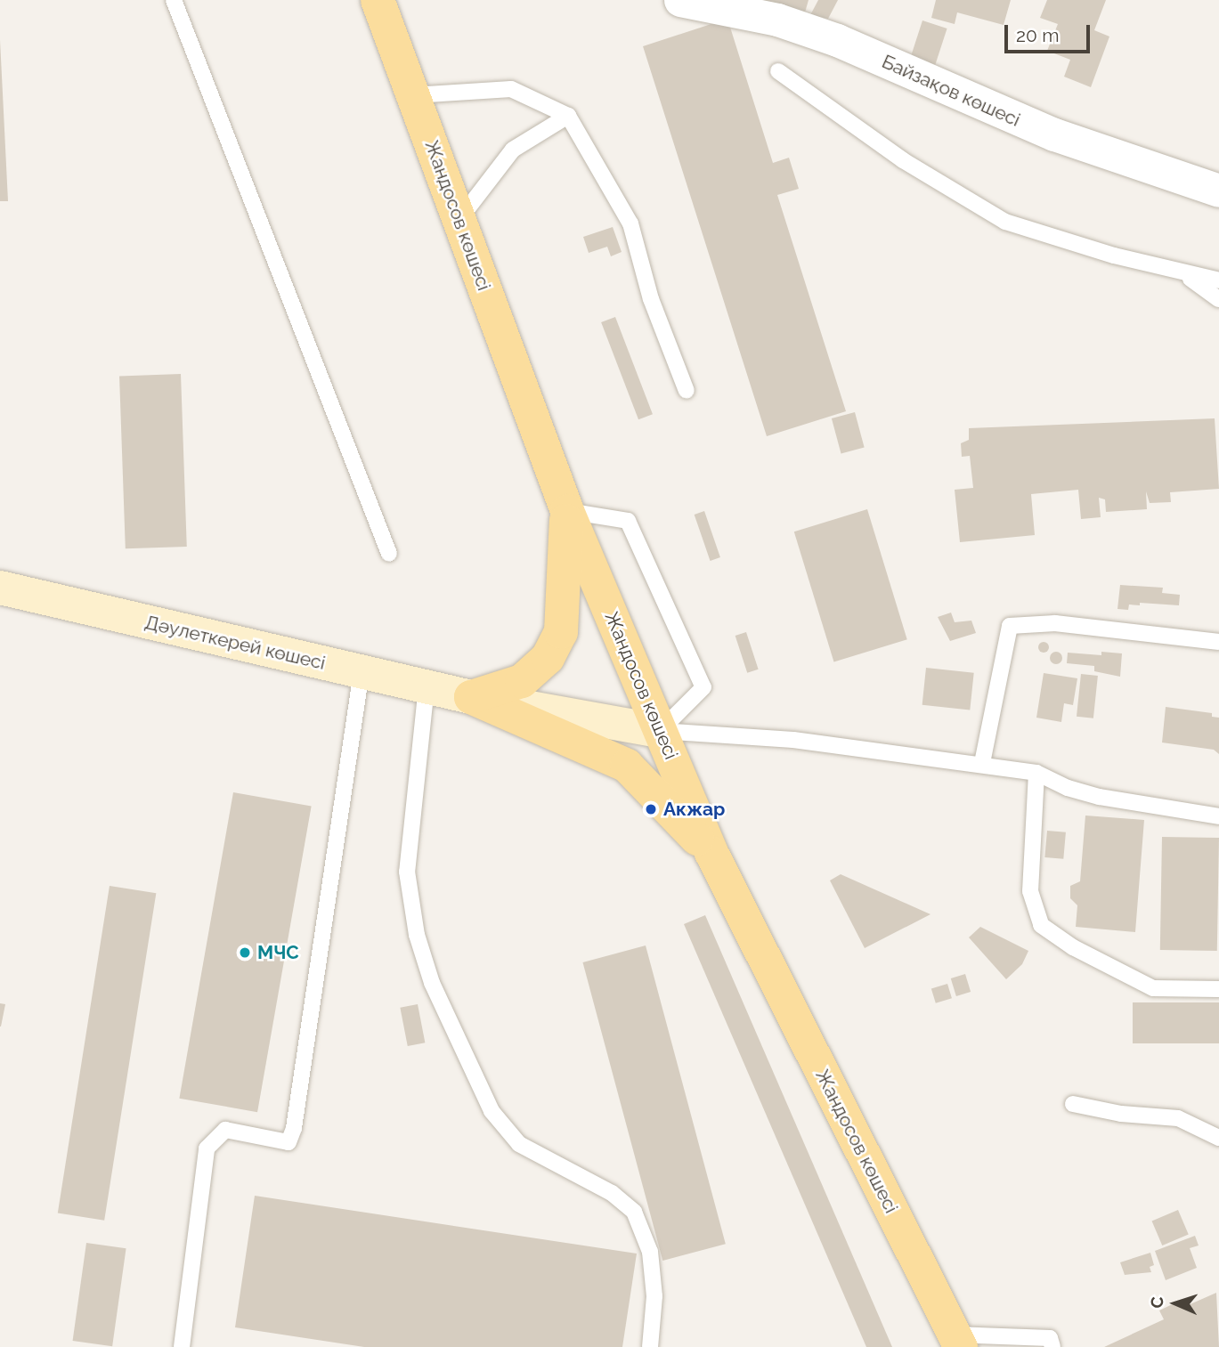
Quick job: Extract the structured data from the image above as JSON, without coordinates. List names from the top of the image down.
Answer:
{
  "streets": {
    "main road": ["Жандосов көшесі", "Дәулеткерей көшесі"],
    "street": ["Байзақов көшесі"]
  },
  "crossings": [
    ["Жандосов көшесі", "Дәулеткерей көшесі"]
  ],
  "places": ["Акжар", "МЧС"],
  "scale_bar": "20 m",
  "north": "left"
}
